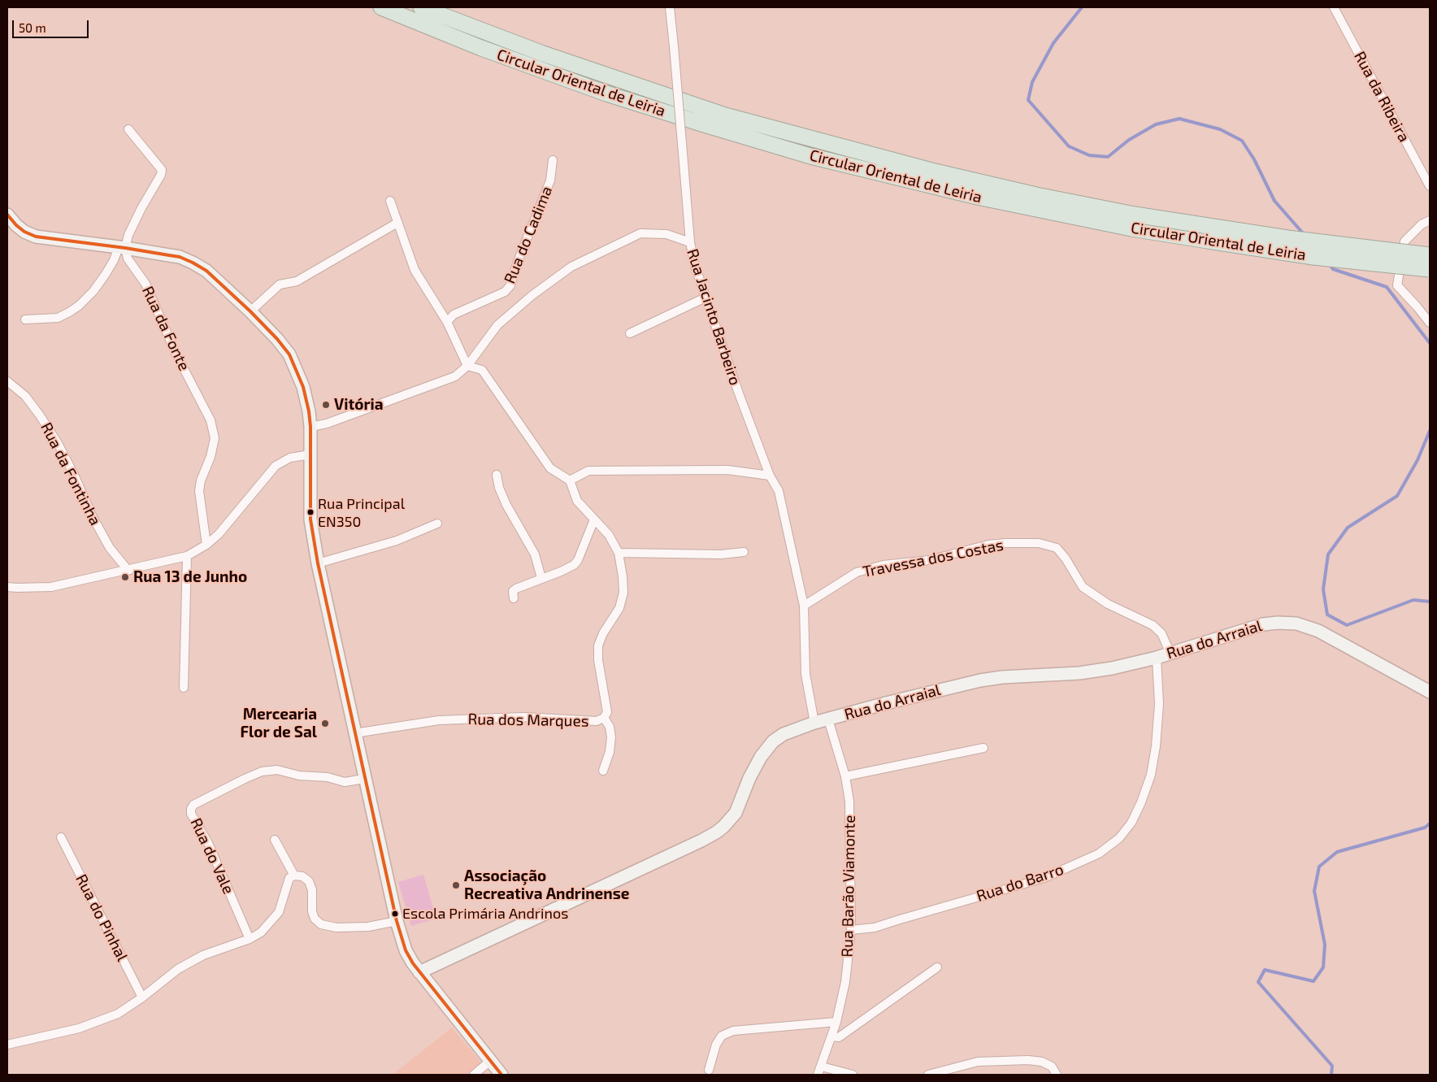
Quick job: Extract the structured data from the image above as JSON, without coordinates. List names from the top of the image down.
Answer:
{
  "streets": {
    "highway": ["Circular Oriental de Leiria"],
    "street": [
      "Rua da Ribeira",
      "Rua do Cadima",
      "Rua Jacinto Barbeiro",
      "Rua da Fonte",
      "Rua da Fontinha",
      "Travessa dos Costas",
      "Rua do Arraial",
      "Rua dos Marques",
      "Rua do Vale",
      "Rua do Barro",
      "Rua Barão Viamonte",
      "Rua do Pinhal"
    ]
  },
  "crossings": [
    ["Rua Jacinto Barbeiro", "Travessa dos Costas"],
    ["Rua Jacinto Barbeiro", "Rua do Arraial"],
    ["Travessa dos Costas", "Rua do Arraial"],
    ["Rua do Arraial", "Rua do Barro"],
    ["Rua do Arraial", "Rua Barão Viamonte"],
    ["Rua do Barro", "Rua Barão Viamonte"]
  ],
  "places": [
    "Vitória",
    "Rua Principal EN350",
    "Rua 13 de Junho",
    "Mercearia Flor de Sal",
    "Associação Recreativa Andrinense",
    "Escola Primária Andrinos"
  ],
  "scale_bar": "50 m"
}
